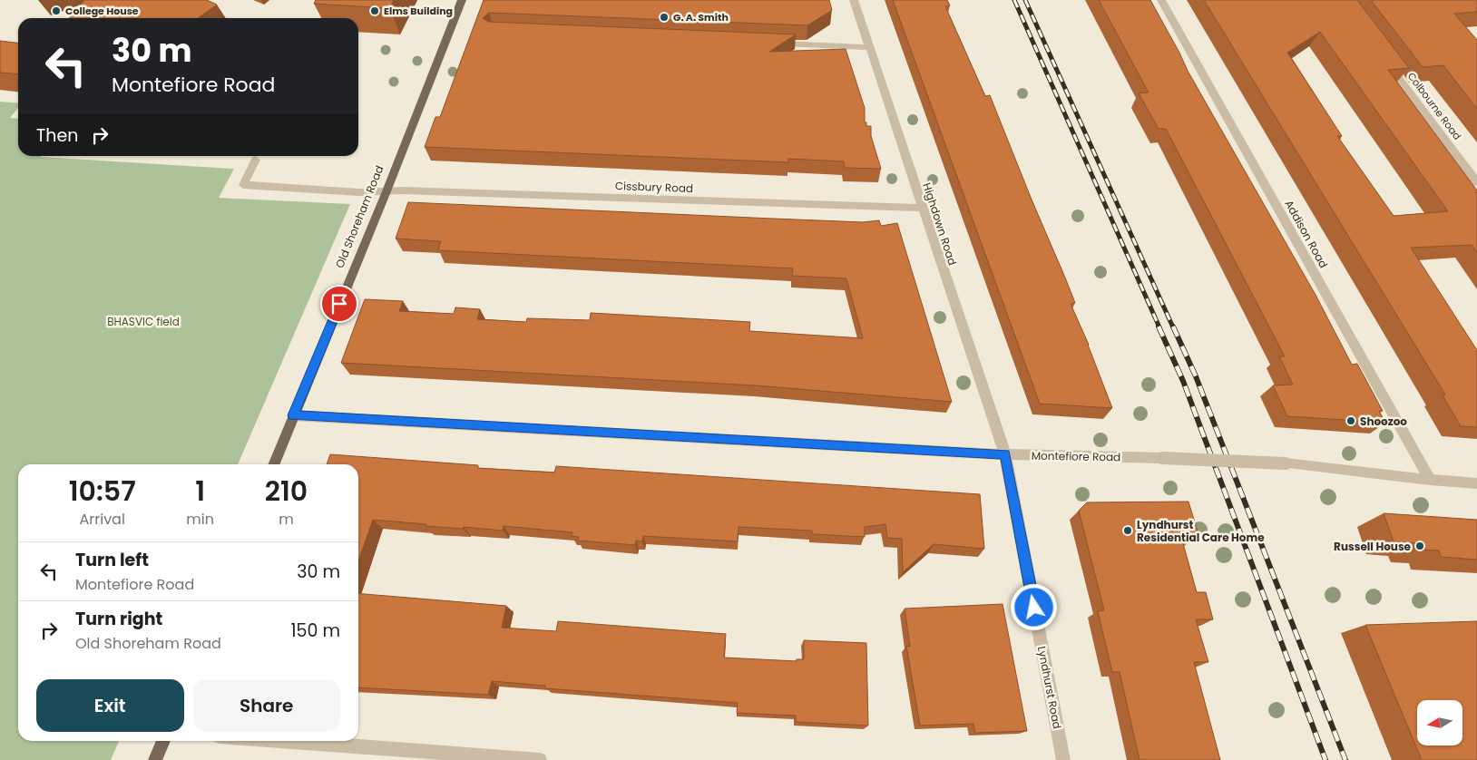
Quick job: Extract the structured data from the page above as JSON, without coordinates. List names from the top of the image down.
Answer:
{
  "streets": {
    "main road": ["Old Shoreham Road"],
    "street": [
      "Colbourne Road",
      "Cissbury Road",
      "Highdown Road",
      "Addison Road",
      "Montefiore Road",
      "Lyndhurst Road"
    ]
  },
  "crossings": [
    ["Cissbury Road", "Old Shoreham Road"],
    ["Cissbury Road", "Highdown Road"],
    ["Old Shoreham Road", "Montefiore Road"],
    ["Highdown Road", "Montefiore Road"],
    ["Highdown Road", "Lyndhurst Road"],
    ["Addison Road", "Montefiore Road"],
    ["Montefiore Road", "Lyndhurst Road"]
  ],
  "parks": ["BHASVIC field"],
  "places": [
    "College House",
    "Elms Building",
    "G. A. Smith",
    "Shoozoo",
    "Lyndhurst Residential Care Home",
    "Russell House"
  ],
  "north": "left",
  "page": {
    "turn": ["30 m", "Montefiore Road"],
    "then": "Then",
    "eta": [
      "10:57",
      "Arrival",
      "1",
      "min",
      "210",
      "m"
    ],
    "list": [
      {
        "name": "Turn left",
        "note": "Montefiore Road",
        "value": "30 m"
      },
      {
        "name": "Turn right",
        "note": "Old Shoreham Road",
        "value": "150 m"
      }
    ],
    "buttons": ["Exit", "Share"]
  }
}
